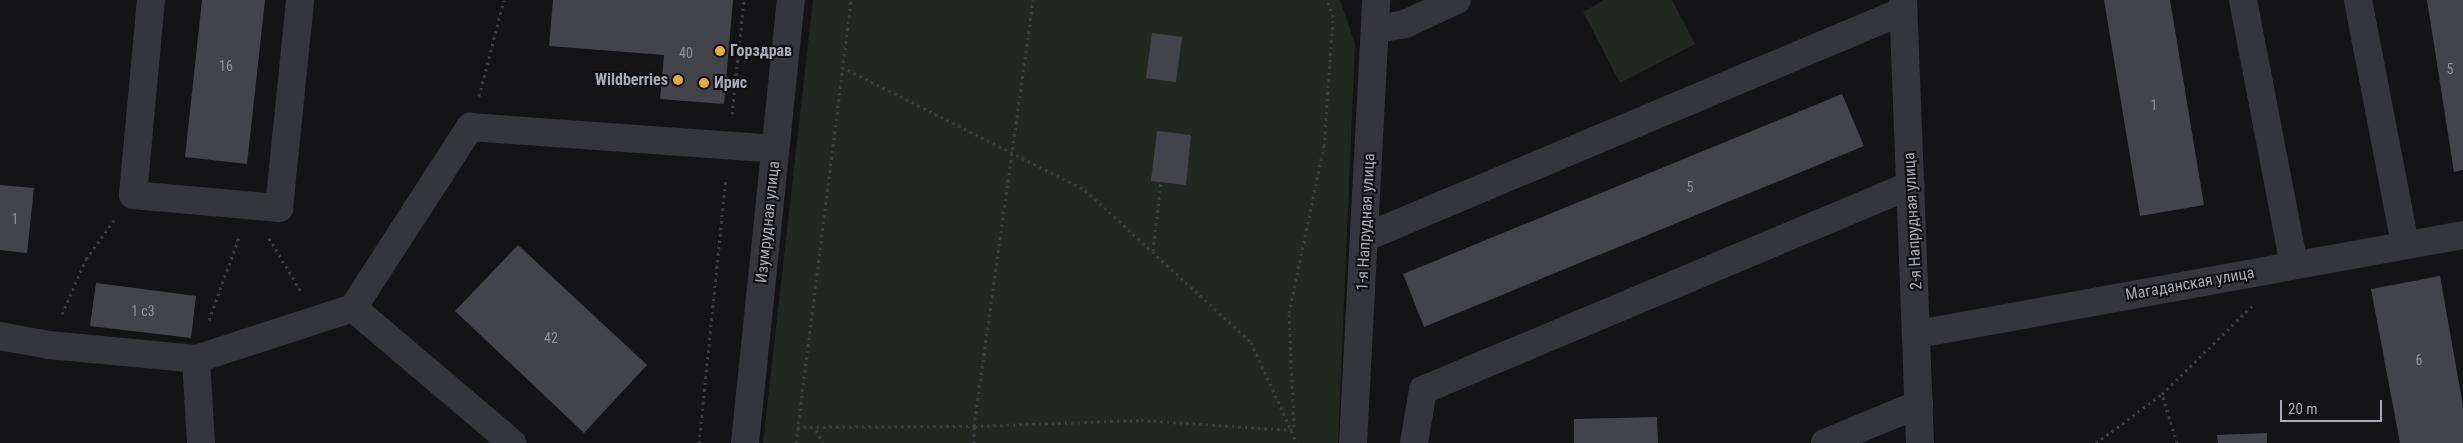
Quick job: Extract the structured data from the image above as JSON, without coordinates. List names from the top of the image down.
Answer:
{
  "streets": {
    "street": [
      "2-я Напрудная улица",
      "Изумрудная улица",
      "1-я Напрудная улица",
      "Магаданская улица"
    ]
  },
  "crossings": [
    ["2-я Напрудная улица", "Магаданская улица"]
  ],
  "places": ["Горздрав", "Wildberries", "Ирис"],
  "house_numbers": [
    "40",
    "16",
    "5",
    "1",
    "5",
    "1",
    "1 с3",
    "42",
    "6"
  ],
  "scale_bar": "20 m"
}
